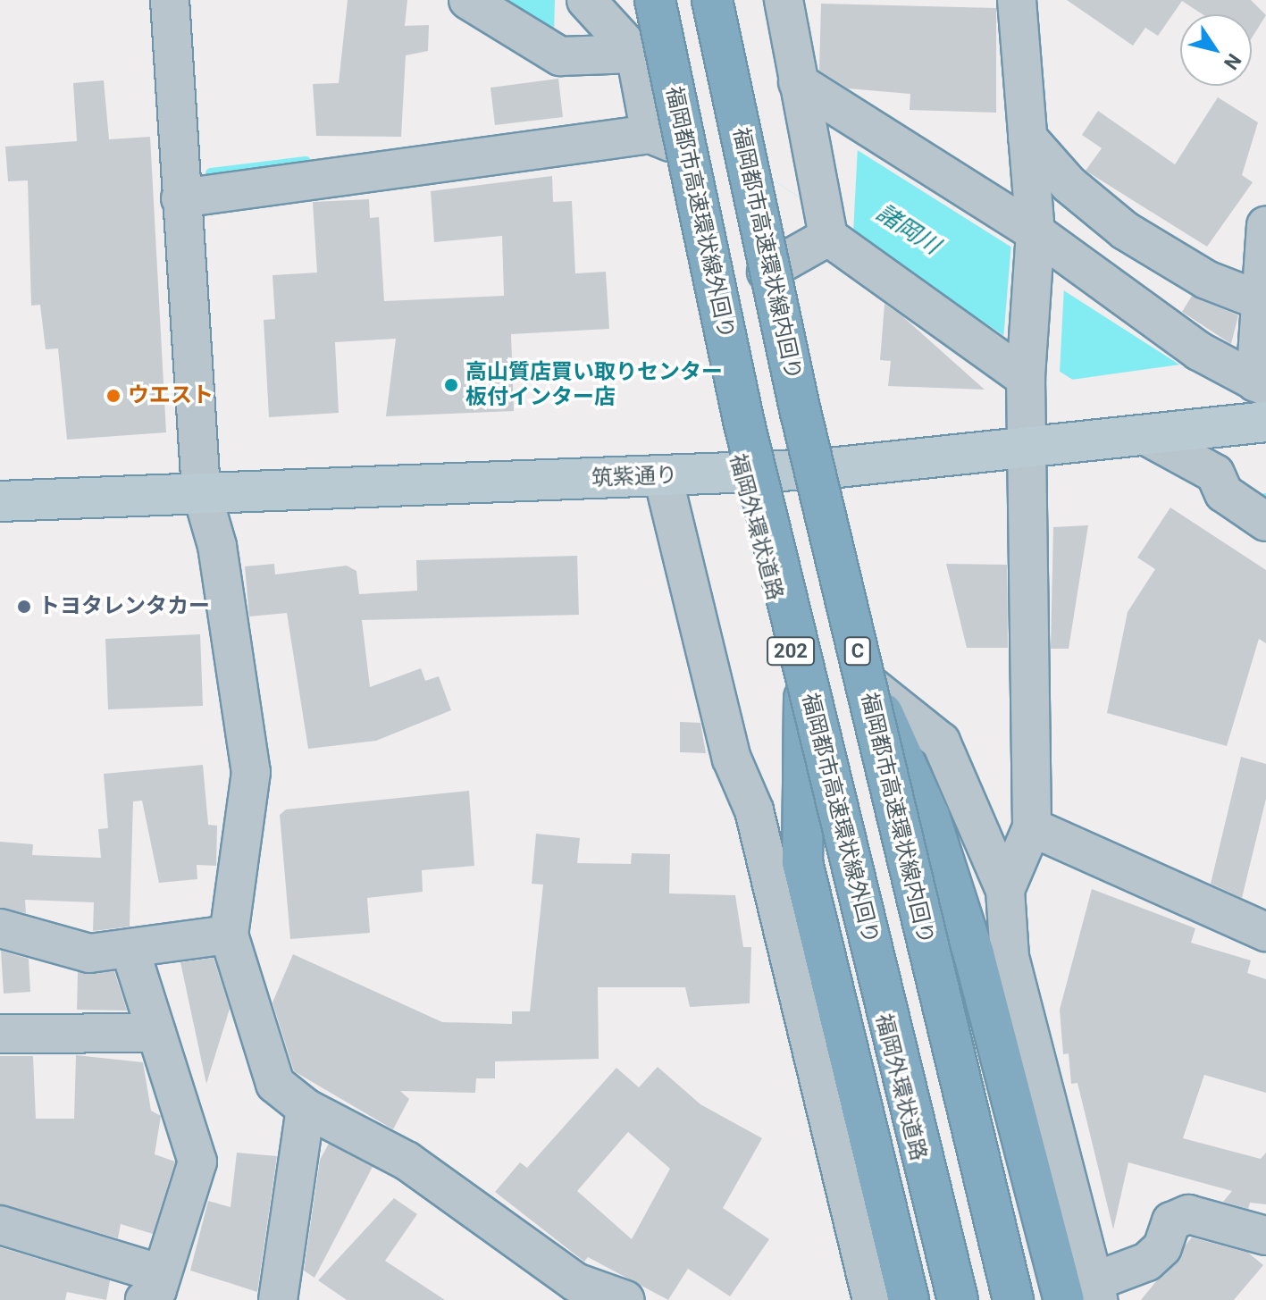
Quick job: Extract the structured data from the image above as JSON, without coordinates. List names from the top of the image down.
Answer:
{
  "streets": {
    "highway": [
      "福岡都市高速環状線外回り",
      "福岡都市高速環状線内回り",
      "福岡外環状道路",
      "202",
      "C"
    ],
    "street": ["筑紫通り"]
  },
  "crossings": [
    ["福岡都市高速環状線外回り", "福岡外環状道路"],
    ["筑紫通り", "福岡外環状道路"]
  ],
  "water": ["諸岡川"],
  "places": ["高山質店買い取りセンター 板付インター店", "ウエスト", "トヨタレンタカー"],
  "north": "bottom right"
}
